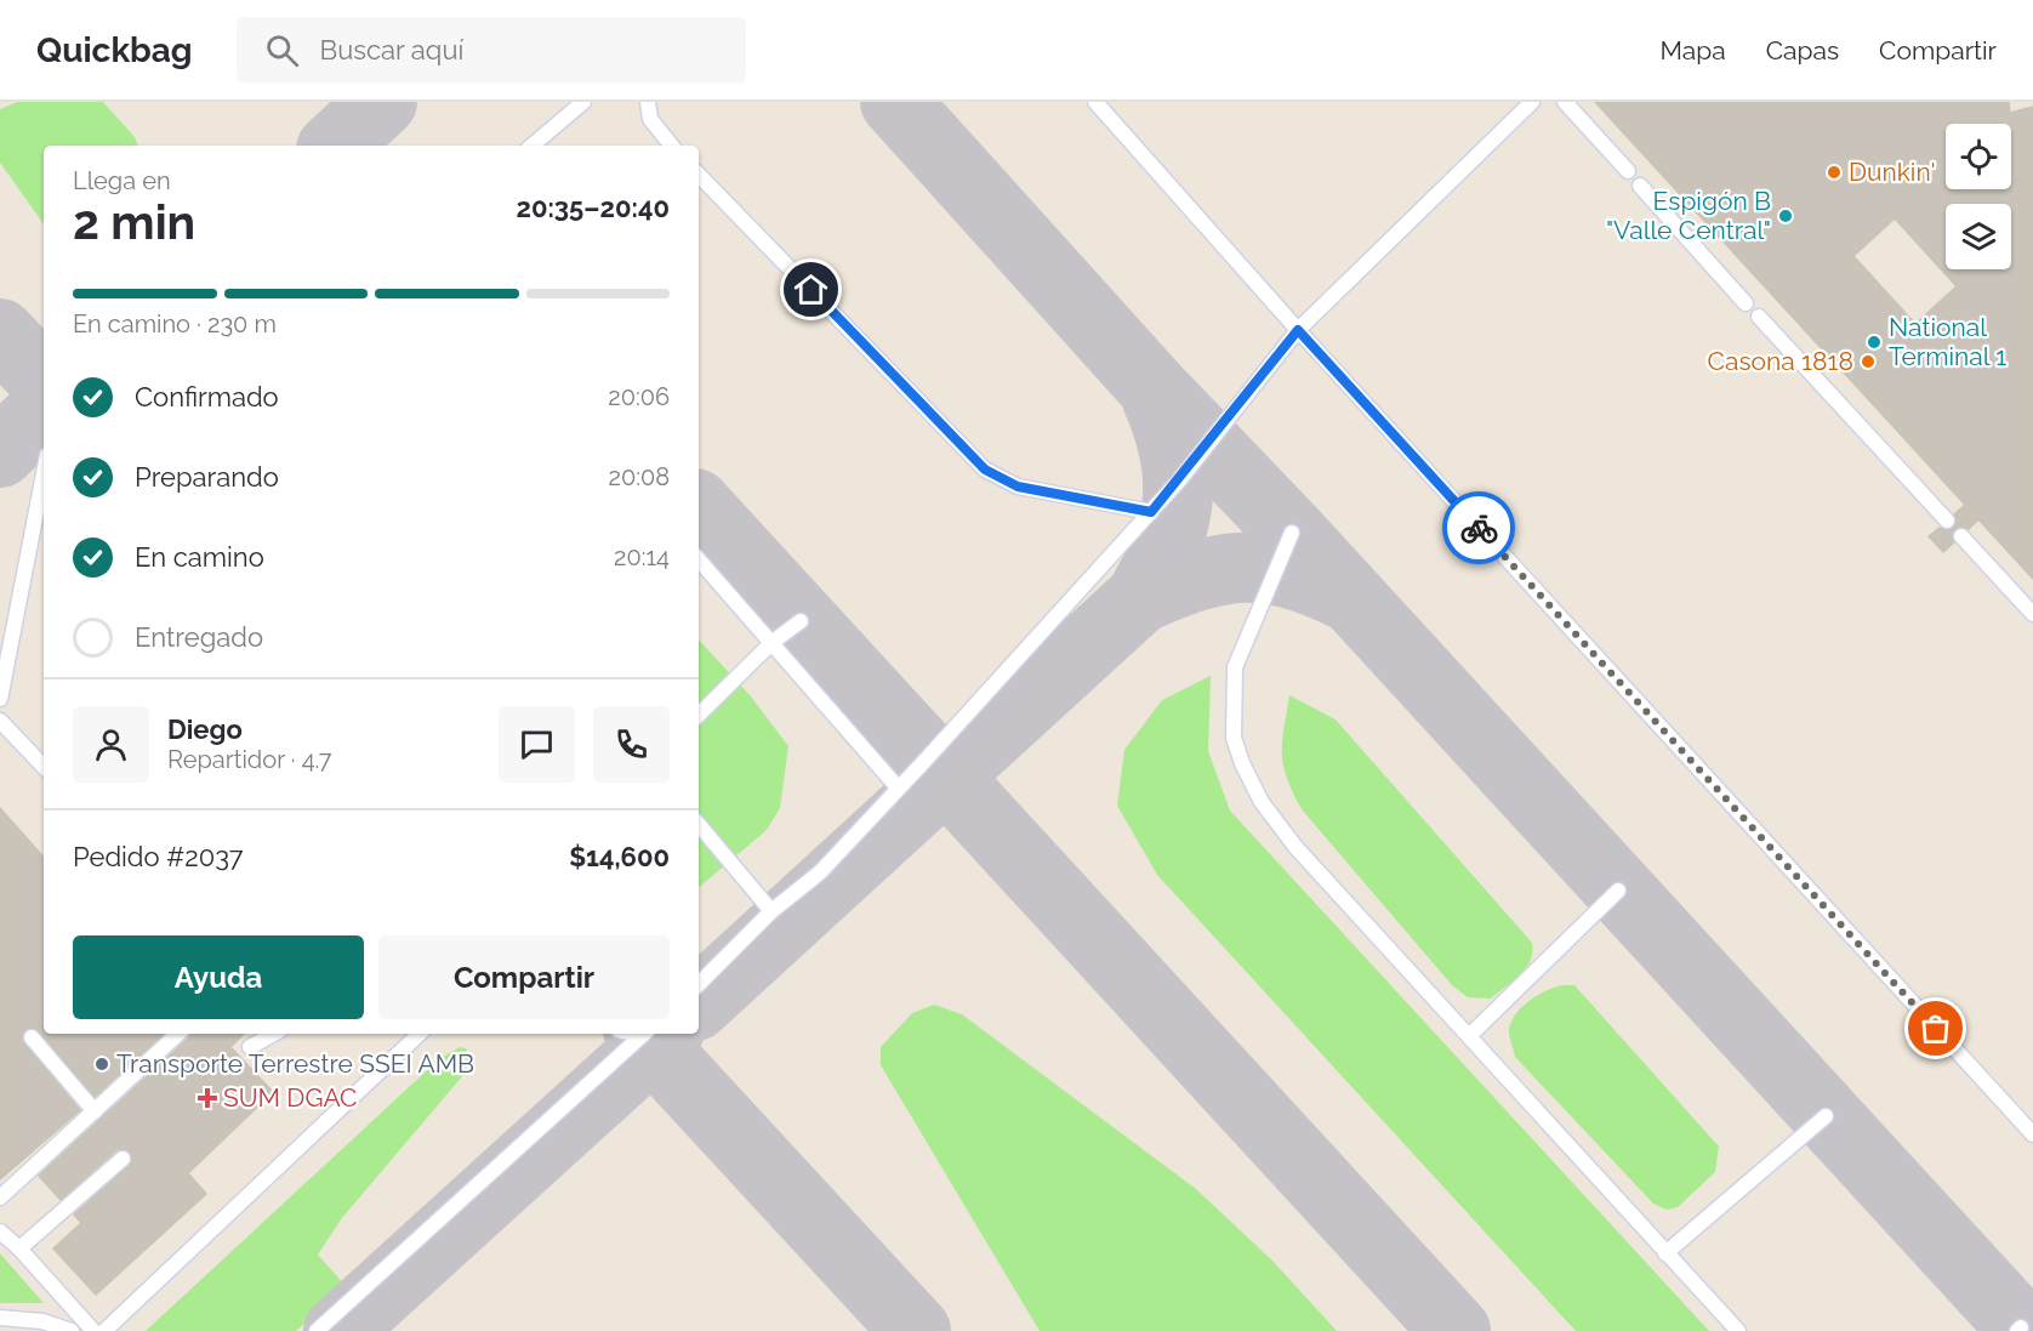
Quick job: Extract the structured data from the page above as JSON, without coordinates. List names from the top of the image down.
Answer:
{
  "places": {
    "other": [
      "Dunkin'",
      "Espigón B \"Valle Central\"",
      "National Terminal 1",
      "Casona 1818",
      "Transporte Terrestre SSEI AMB"
    ],
    "health": ["SUM DGAC"]
  },
  "page": {
    "header": "Quickbag",
    "search": "Buscar aquí",
    "nav": ["Mapa", "Capas", "Compartir"],
    "heading": ["2 min", "Llega en", "20:35–20:40"],
    "panel": [
      "Diego",
      "Repartidor · 4.7",
      "Pedido #2037",
      "$14,600"
    ],
    "bar": "En camino · 230 m",
    "list": [
      ["Confirmado", "20:06"],
      ["Preparando", "20:08"],
      ["En camino", "20:14"],
      "Entregado"
    ],
    "buttons": ["Ayuda", "Compartir"]
  }
}
